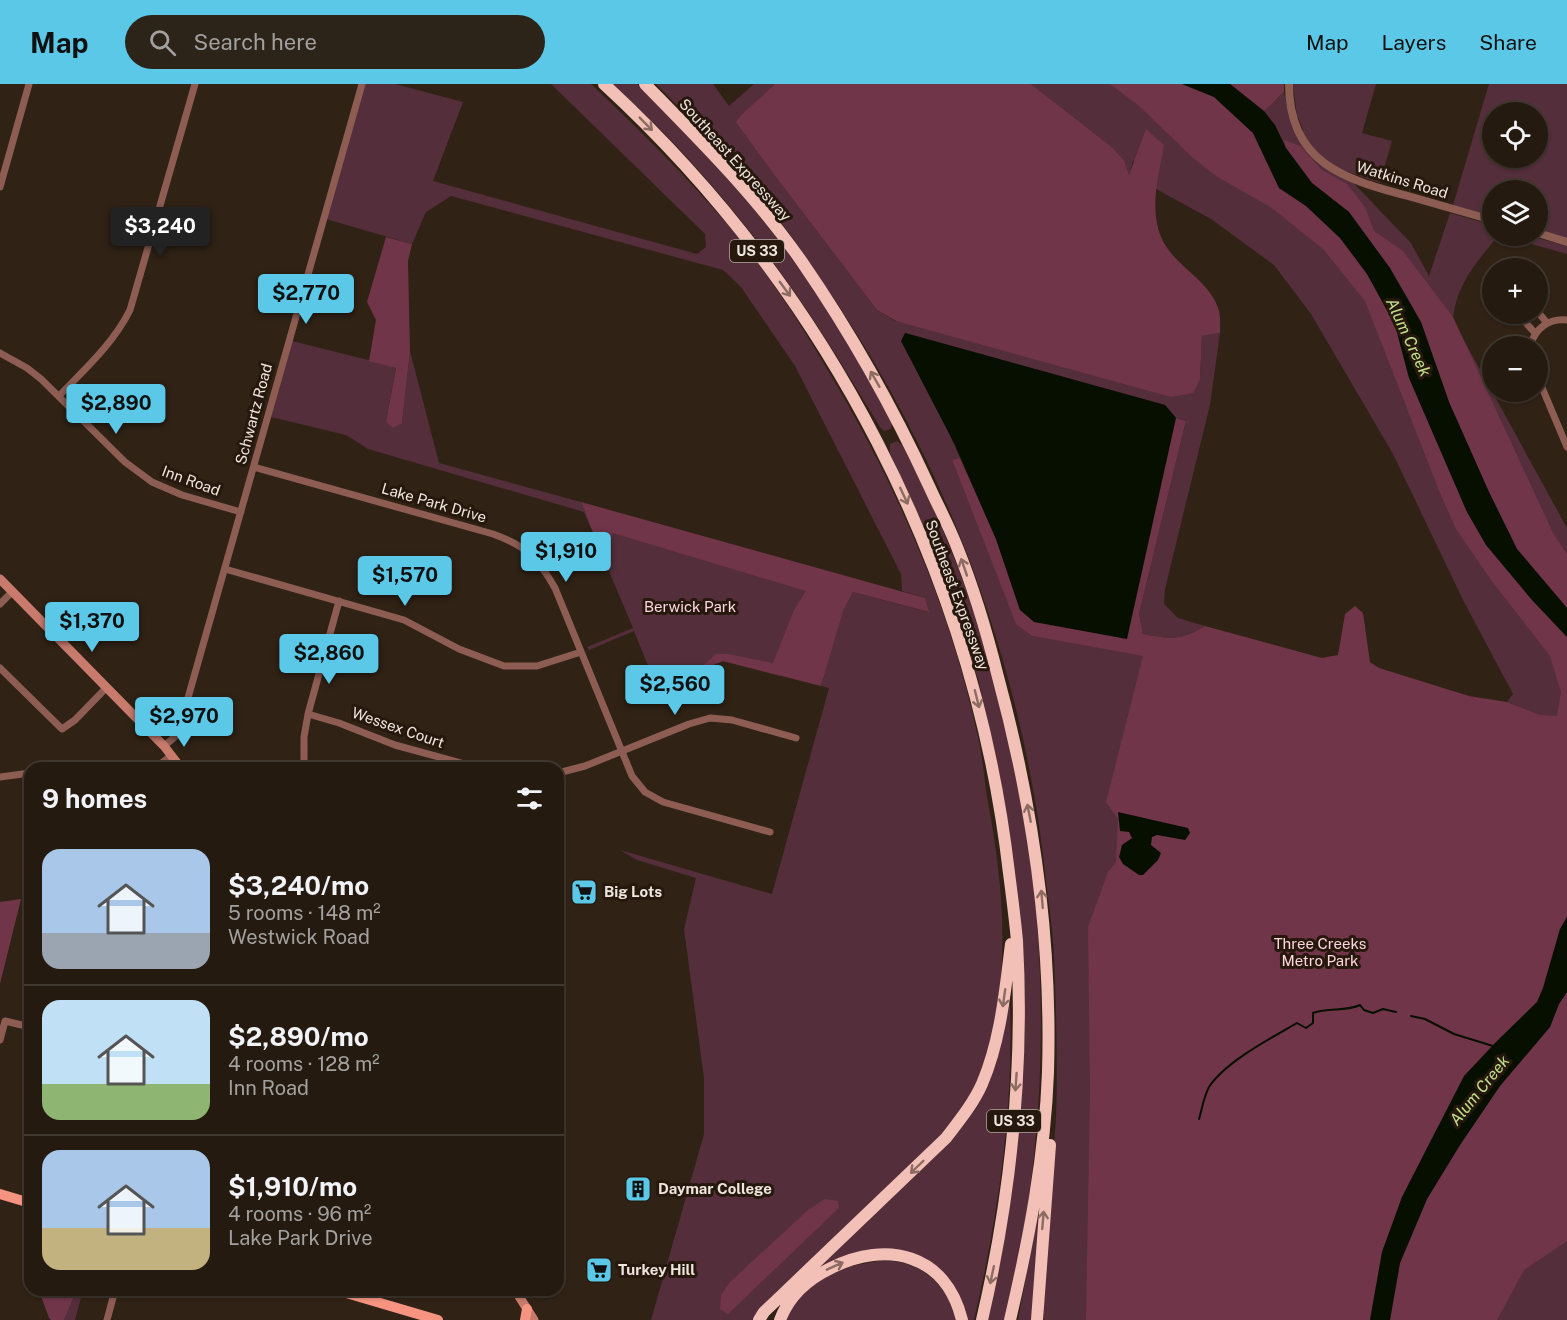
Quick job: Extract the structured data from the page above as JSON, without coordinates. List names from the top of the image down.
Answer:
{
  "streets": {
    "highway": ["Southeast Expressway", "US 33"],
    "street": [
      "Watkins Road",
      "Schwartz Road",
      "Inn Road",
      "Lake Park Drive",
      "Wessex Court"
    ]
  },
  "crossings": [
    ["Schwartz Road", "Inn Road"],
    ["Schwartz Road", "Lake Park Drive"]
  ],
  "water": ["Alum Creek"],
  "parks": ["Berwick Park", "Three Creeks Metro Park"],
  "places": {
    "supermarket": ["Big Lots", "Turkey Hill"],
    "building": ["Daymar College"]
  },
  "page": {
    "header": "Map",
    "search": "Search here",
    "nav": ["Map", "Layers", "Share"],
    "map_buttons": ["+", "−"],
    "price": [
      "$3,240",
      "$2,770",
      "$2,890",
      "$1,910",
      "$1,570",
      "$1,370",
      "$2,860",
      "$2,560",
      "$2,970"
    ],
    "heading": "9 homes",
    "list": [
      {
        "name": "$3,240/mo",
        "note": "5 rooms · 148 m² · Westwick Road"
      },
      {
        "name": "$2,890/mo",
        "note": "4 rooms · 128 m² · Inn Road"
      },
      {
        "name": "$1,910/mo",
        "note": "4 rooms · 96 m² · Lake Park Drive"
      }
    ]
  }
}
